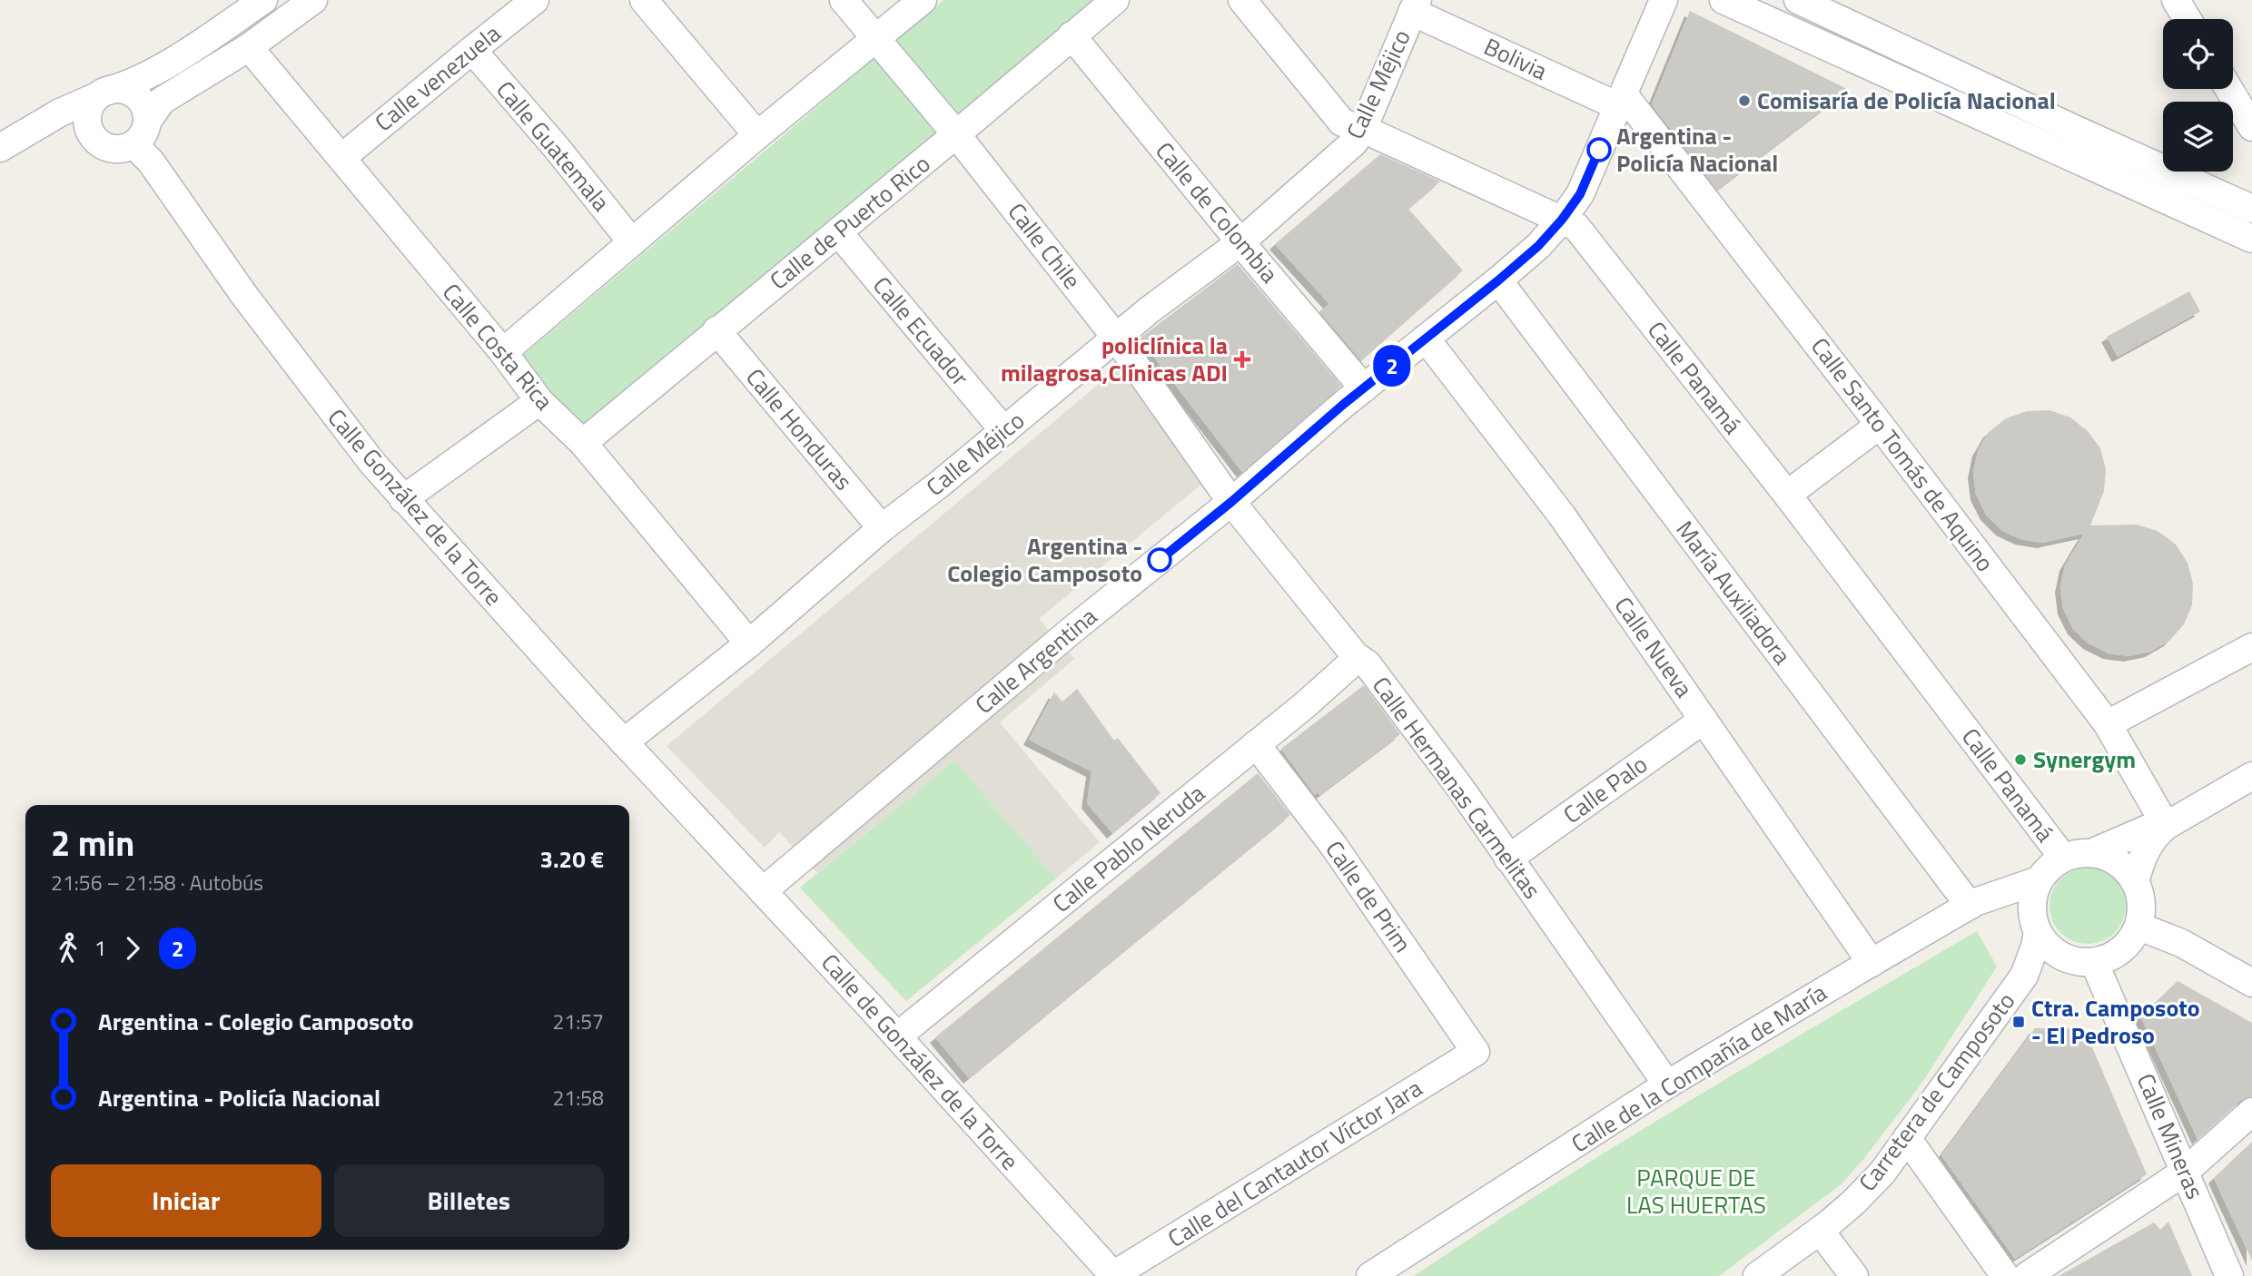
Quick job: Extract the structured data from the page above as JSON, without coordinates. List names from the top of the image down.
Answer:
{
  "streets": {
    "street": [
      "Bolivia",
      "Calle venezuela",
      "Calle Méjico",
      "Calle Guatemala",
      "Calle de Colombia",
      "Calle de Puerto Rico",
      "Calle Chile",
      "Calle Ecuador",
      "Calle Costa Rica",
      "Calle Panamá",
      "Calle Honduras",
      "Calle Santo Tomás de Aquino",
      "Calle González de la Torre",
      "María Auxiliadora",
      "Calle Nueva",
      "Calle Argentina",
      "Calle Hermanas Carmelitas",
      "Calle Palo",
      "Calle Pablo Neruda",
      "Calle de Prim",
      "Calle de González de la Torre",
      "Calle de la Compañía de María",
      "Carretera de Camposoto",
      "Calle Mineras",
      "Calle del Cantautor Víctor Jara"
    ]
  },
  "crossings": [
    ["Bolivia", "Calle Méjico"],
    ["Bolivia", "Calle Santo Tomás de Aquino"],
    ["Bolivia", "Calle Argentina"],
    ["Calle venezuela", "Calle Guatemala"],
    ["Calle venezuela", "Calle Costa Rica"],
    ["Calle Méjico", "Calle de Colombia"],
    ["Calle Méjico", "Calle Chile"],
    ["Calle Méjico", "Calle Ecuador"],
    ["Calle Méjico", "Calle Costa Rica"],
    ["Calle Méjico", "Calle Panamá"],
    ["Calle Méjico", "Calle Honduras"],
    ["Calle Méjico", "Calle González de la Torre"],
    ["Calle de Colombia", "Calle de Puerto Rico"],
    ["Calle de Colombia", "Calle Argentina"],
    ["Calle de Puerto Rico", "Calle Chile"],
    ["Calle de Puerto Rico", "Calle Ecuador"],
    ["Calle de Puerto Rico", "Calle Costa Rica"],
    ["Calle de Puerto Rico", "Calle Honduras"],
    ["Calle Chile", "Calle Argentina"],
    ["Calle Chile", "Calle Hermanas Carmelitas"],
    ["Calle Panamá", "Calle Argentina"],
    ["Calle Panamá", "Calle de la Compañía de María"],
    ["Calle Panamá", "Carretera de Camposoto"],
    ["Calle Panamá", "Calle Mineras"],
    ["Calle Santo Tomás de Aquino", "Calle Argentina"],
    ["Calle González de la Torre", "Calle de González de la Torre"],
    ["María Auxiliadora", "Calle Argentina"],
    ["María Auxiliadora", "Calle de la Compañía de María"],
    ["Calle Nueva", "Calle Argentina"],
    ["Calle Nueva", "Calle Palo"],
    ["Calle Nueva", "Calle de la Compañía de María"],
    ["Calle Argentina", "Calle Hermanas Carmelitas"],
    ["Calle Argentina", "Calle de González de la Torre"],
    ["Calle Hermanas Carmelitas", "Calle Palo"],
    ["Calle Hermanas Carmelitas", "Calle Pablo Neruda"],
    ["Calle Hermanas Carmelitas", "Calle de la Compañía de María"],
    ["Calle Pablo Neruda", "Calle de Prim"],
    ["Calle Pablo Neruda", "Calle de González de la Torre"],
    ["Calle de Prim", "Calle del Cantautor Víctor Jara"],
    ["Calle de González de la Torre", "Calle del Cantautor Víctor Jara"],
    ["Calle de la Compañía de María", "Carretera de Camposoto"],
    ["Calle de la Compañía de María", "Calle Mineras"],
    ["Carretera de Camposoto", "Calle Mineras"]
  ],
  "parks": ["PARQUE DE LAS HUERTAS"],
  "places": {
    "other": [
      "Comisaría de Policía Nacional",
      "Argentina - Policía Nacional",
      "Argentina - Colegio Camposoto",
      "Synergym"
    ],
    "health": ["policlínica la milagrosa,Clínicas ADI"],
    "transit": ["Ctra. Camposoto - El Pedroso"]
  },
  "lines": ["bus line 2"],
  "page": {
    "on_map": "2",
    "heading": ["2 min", "21:56 – 21:58 · Autobús", "3.20 €"],
    "legs": ["1", "2"],
    "list": [
      {
        "name": "Argentina - Colegio Camposoto",
        "value": "21:57"
      },
      {
        "name": "Argentina - Policía Nacional",
        "value": "21:58"
      }
    ],
    "buttons": ["Iniciar", "Billetes"]
  }
}
